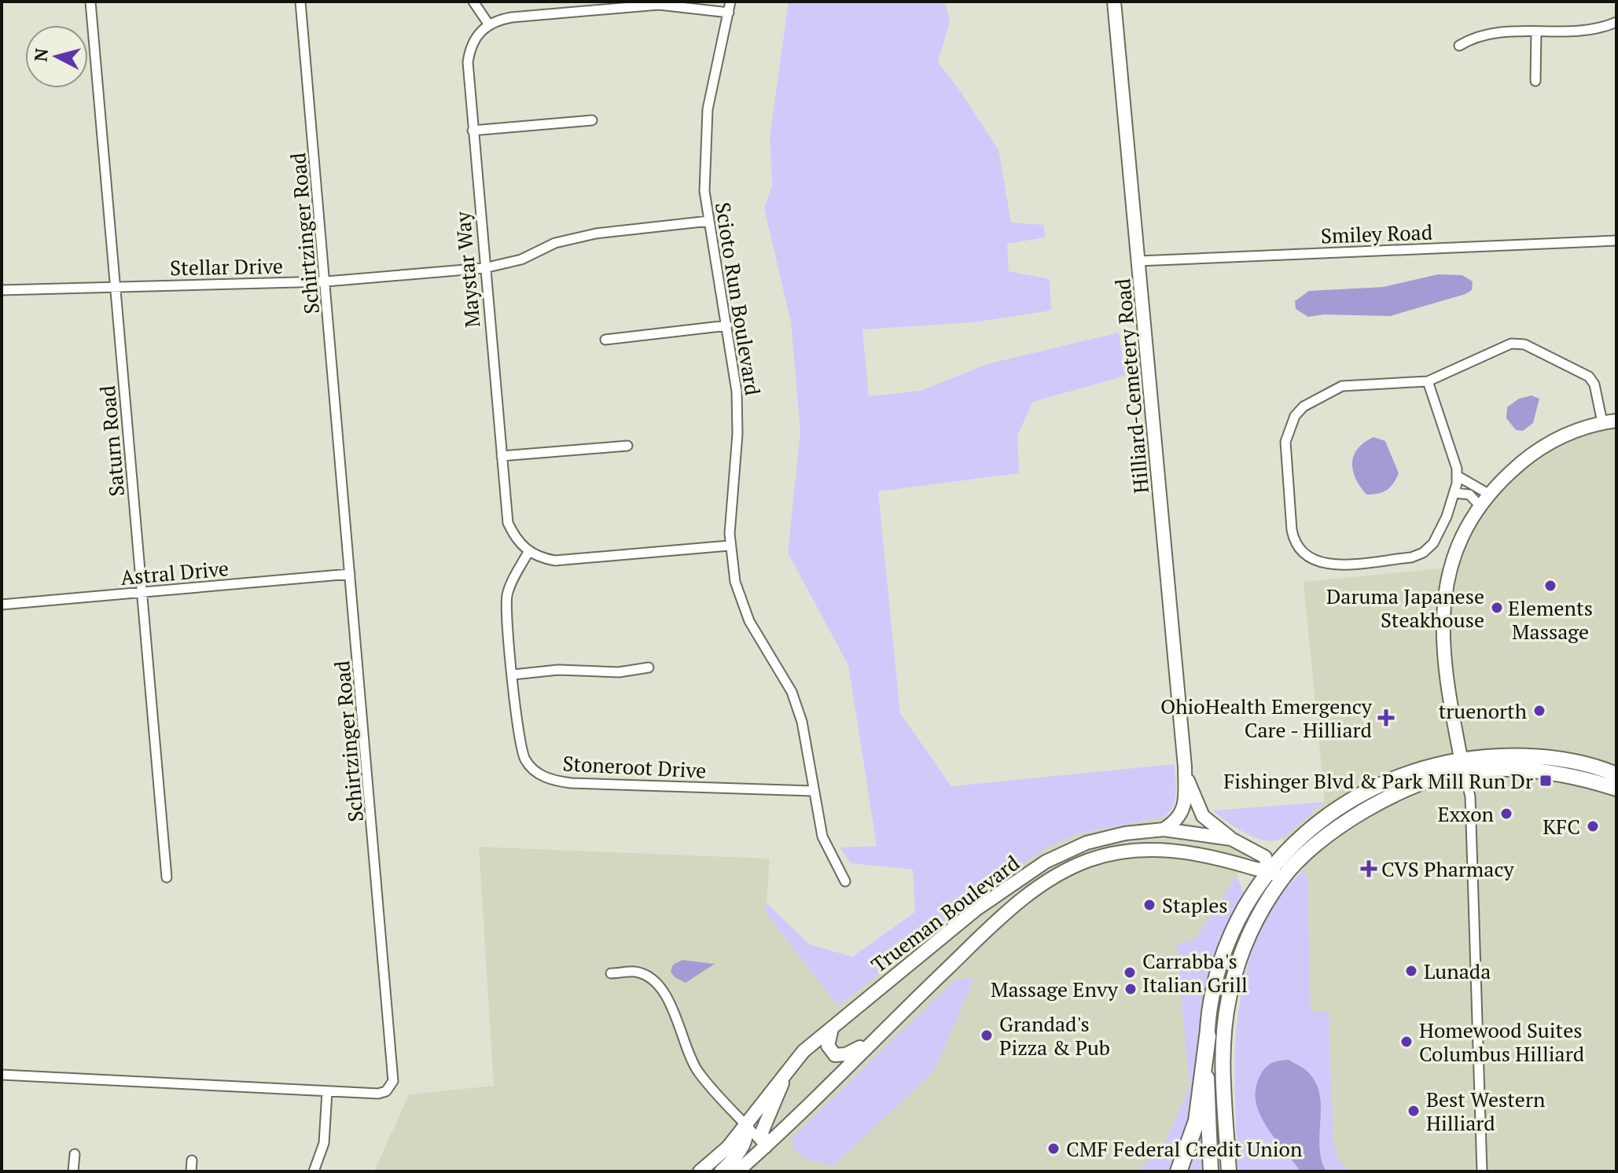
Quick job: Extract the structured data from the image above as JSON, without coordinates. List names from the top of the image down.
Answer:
{
  "streets": {
    "main road": ["Hilliard-Cemetery Road", "Trueman Boulevard"],
    "street": [
      "Schirtzinger Road",
      "Smiley Road",
      "Stellar Drive",
      "Maystar Way",
      "Scioto Run Boulevard",
      "Saturn Road",
      "Astral Drive",
      "Stoneroot Drive"
    ]
  },
  "crossings": [
    ["Schirtzinger Road", "Stellar Drive"],
    ["Schirtzinger Road", "Astral Drive"],
    ["Smiley Road", "Hilliard-Cemetery Road"],
    ["Stellar Drive", "Maystar Way"],
    ["Stellar Drive", "Scioto Run Boulevard"],
    ["Stellar Drive", "Saturn Road"],
    ["Maystar Way", "Stoneroot Drive"],
    ["Scioto Run Boulevard", "Stoneroot Drive"],
    ["Hilliard-Cemetery Road", "Trueman Boulevard"],
    ["Saturn Road", "Astral Drive"]
  ],
  "places": {
    "other": [
      "Elements Massage",
      "Daruma Japanese Steakhouse",
      "truenorth",
      "Exxon",
      "KFC",
      "Staples",
      "Lunada",
      "Carrabba's Italian Grill",
      "Massage Envy",
      "Grandad's Pizza & Pub",
      "Homewood Suites Columbus Hilliard",
      "Best Western Hilliard",
      "CMF Federal Credit Union"
    ],
    "health": ["OhioHealth Emergency Care - Hilliard", "CVS Pharmacy"],
    "transit": ["Fishinger Blvd & Park Mill Run Dr"]
  },
  "north": "left"
}
